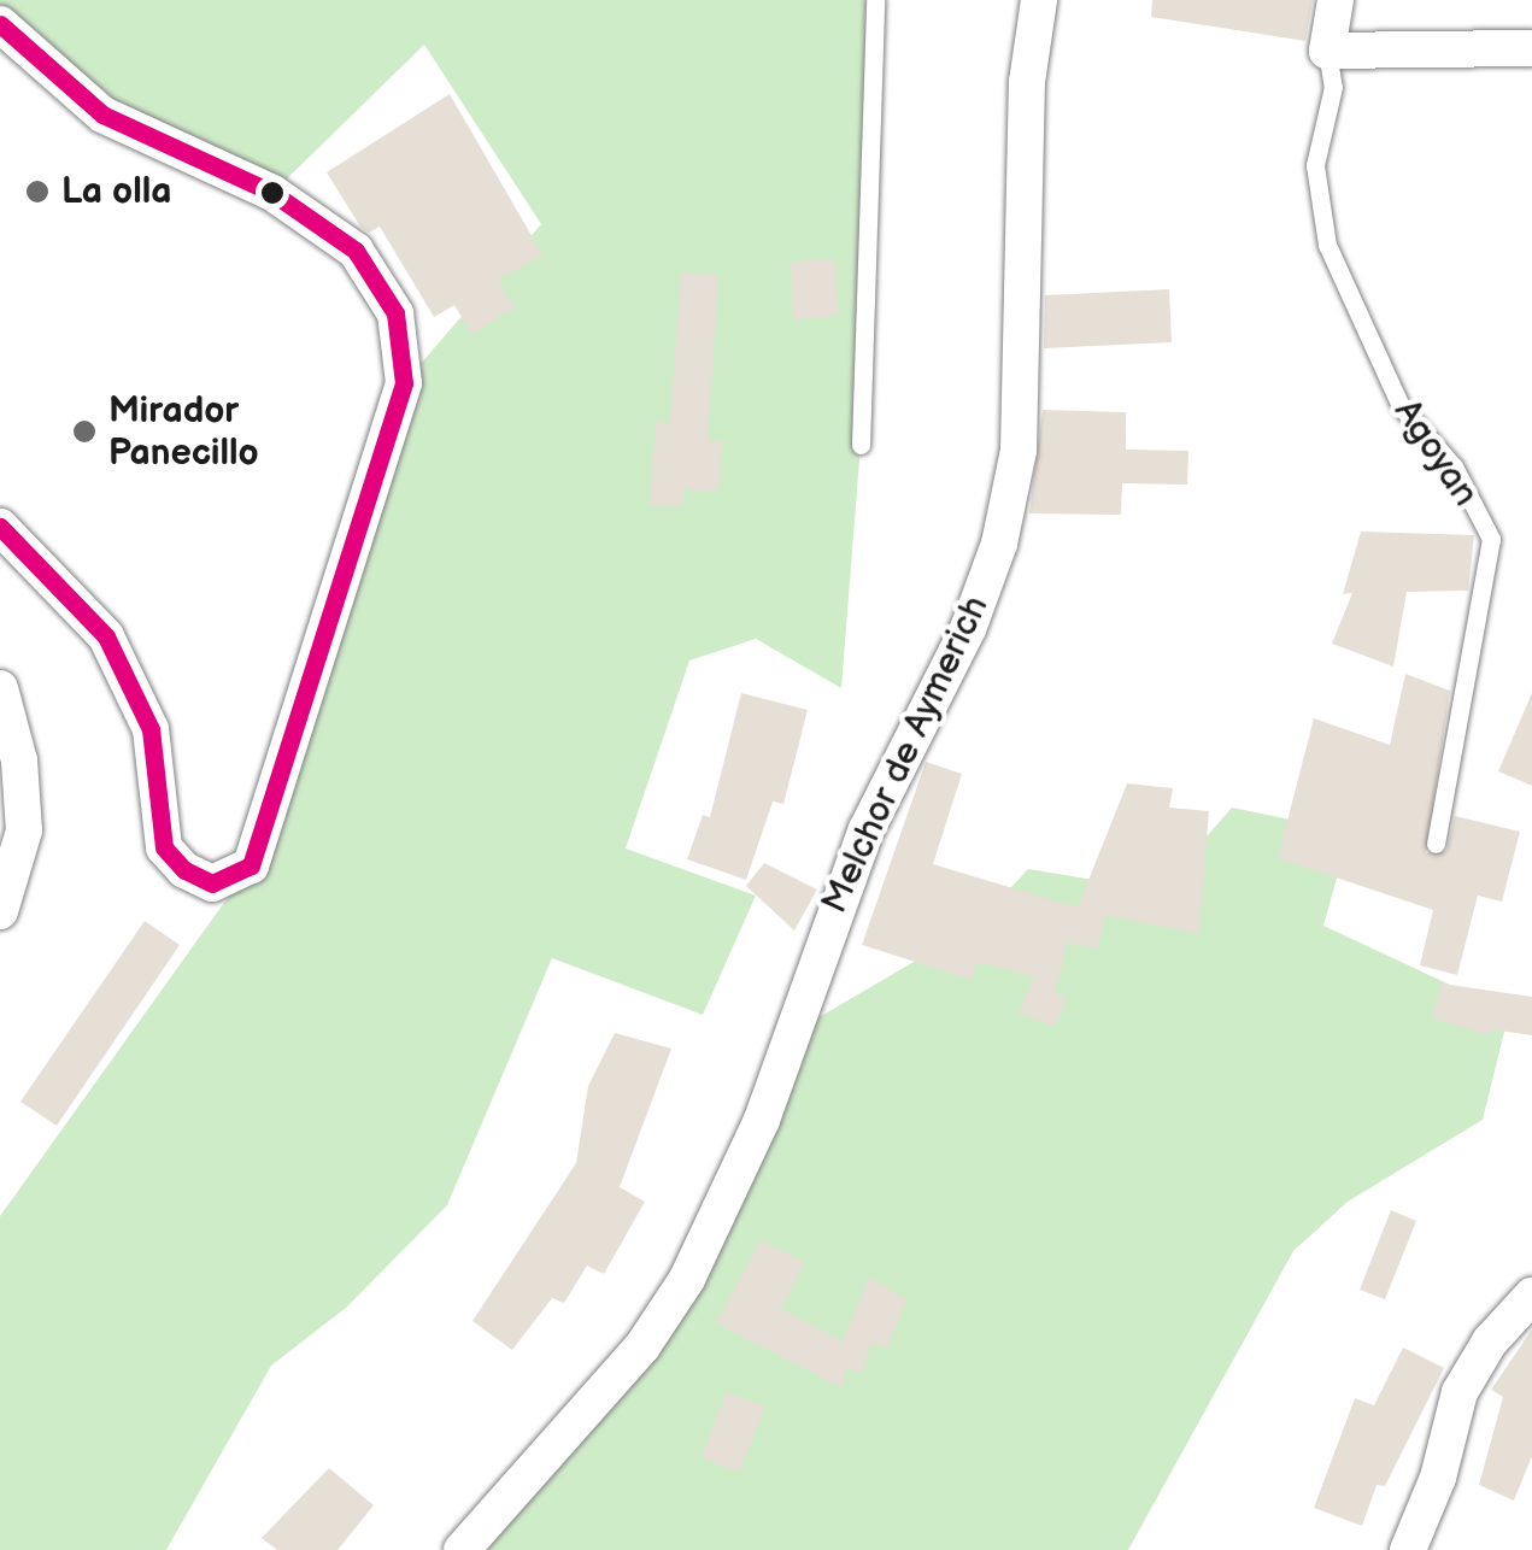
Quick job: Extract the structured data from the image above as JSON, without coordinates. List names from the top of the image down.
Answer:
{
  "streets": {
    "street": ["Agoyan", "Melchor de Aymerich"]
  },
  "places": ["La olla", "Mirador Panecillo"]
}
